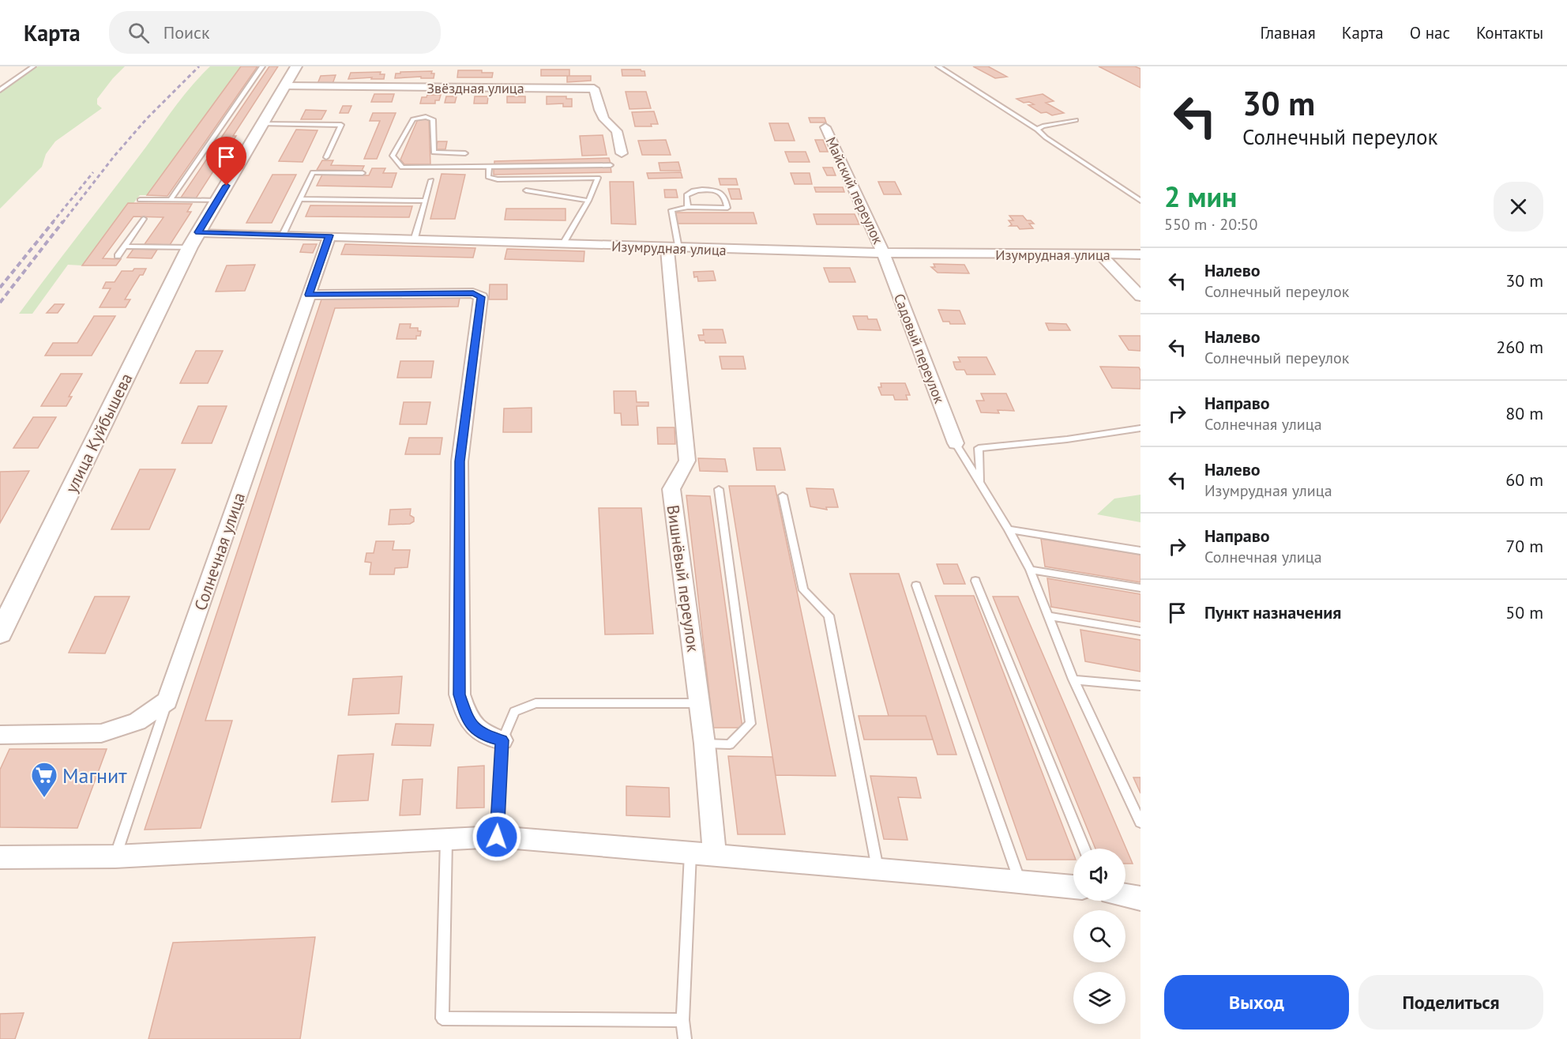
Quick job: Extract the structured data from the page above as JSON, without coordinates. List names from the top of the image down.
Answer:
{
  "streets": {
    "street": [
      "Звёздная улица",
      "Майский переулок",
      "Изумрудная улица",
      "Садовый переулок",
      "улица Куйбышева",
      "Солнечная улица",
      "Вишнёвый переулок"
    ]
  },
  "crossings": [
    ["Майский переулок", "Изумрудная улица"],
    ["Майский переулок", "Садовый переулок"],
    ["Изумрудная улица", "Садовый переулок"],
    ["Изумрудная улица", "улица Куйбышева"],
    ["Изумрудная улица", "Солнечная улица"],
    ["Изумрудная улица", "Вишнёвый переулок"]
  ],
  "places": {
    "supermarket": ["Магнит"]
  },
  "page": {
    "header": "Карта",
    "search": "Поиск",
    "nav": [
      "Главная",
      "Карта",
      "О нас",
      "Контакты"
    ],
    "turn": ["30 m", "Солнечный переулок"],
    "heading": ["2 мин", "550 m · 20:50"],
    "list": [
      {
        "name": "Налево",
        "note": "Солнечный переулок",
        "value": "30 m"
      },
      {
        "name": "Налево",
        "note": "Солнечный переулок",
        "value": "260 m"
      },
      {
        "name": "Направо",
        "note": "Солнечная улица",
        "value": "80 m"
      },
      {
        "name": "Налево",
        "note": "Изумрудная улица",
        "value": "60 m"
      },
      {
        "name": "Направо",
        "note": "Солнечная улица",
        "value": "70 m"
      },
      {
        "name": "Пункт назначения",
        "value": "50 m"
      }
    ],
    "buttons": ["Выход", "Поделиться"]
  }
}
